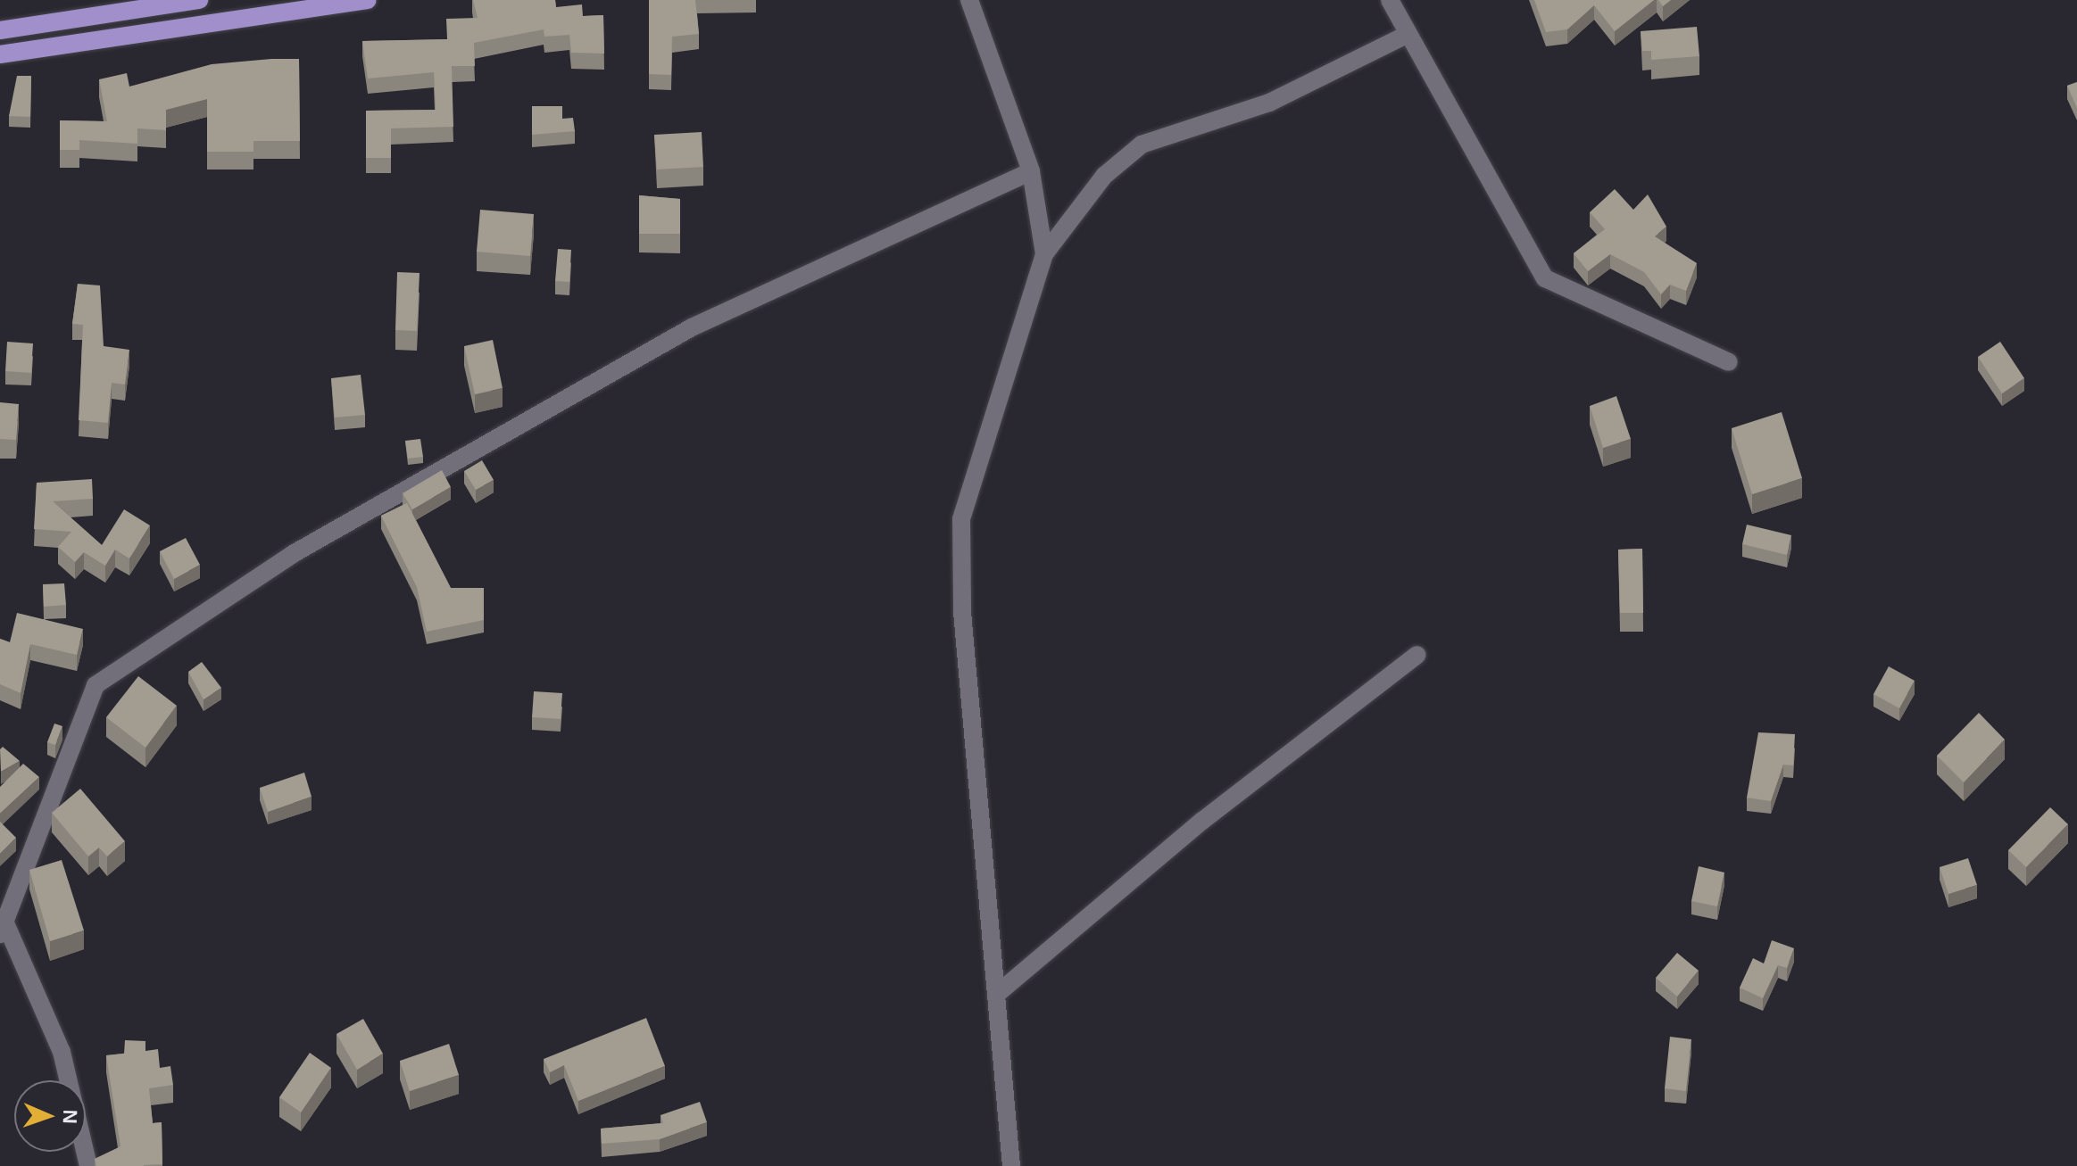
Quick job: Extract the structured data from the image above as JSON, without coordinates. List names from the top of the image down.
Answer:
{
  "north": "right"
}
